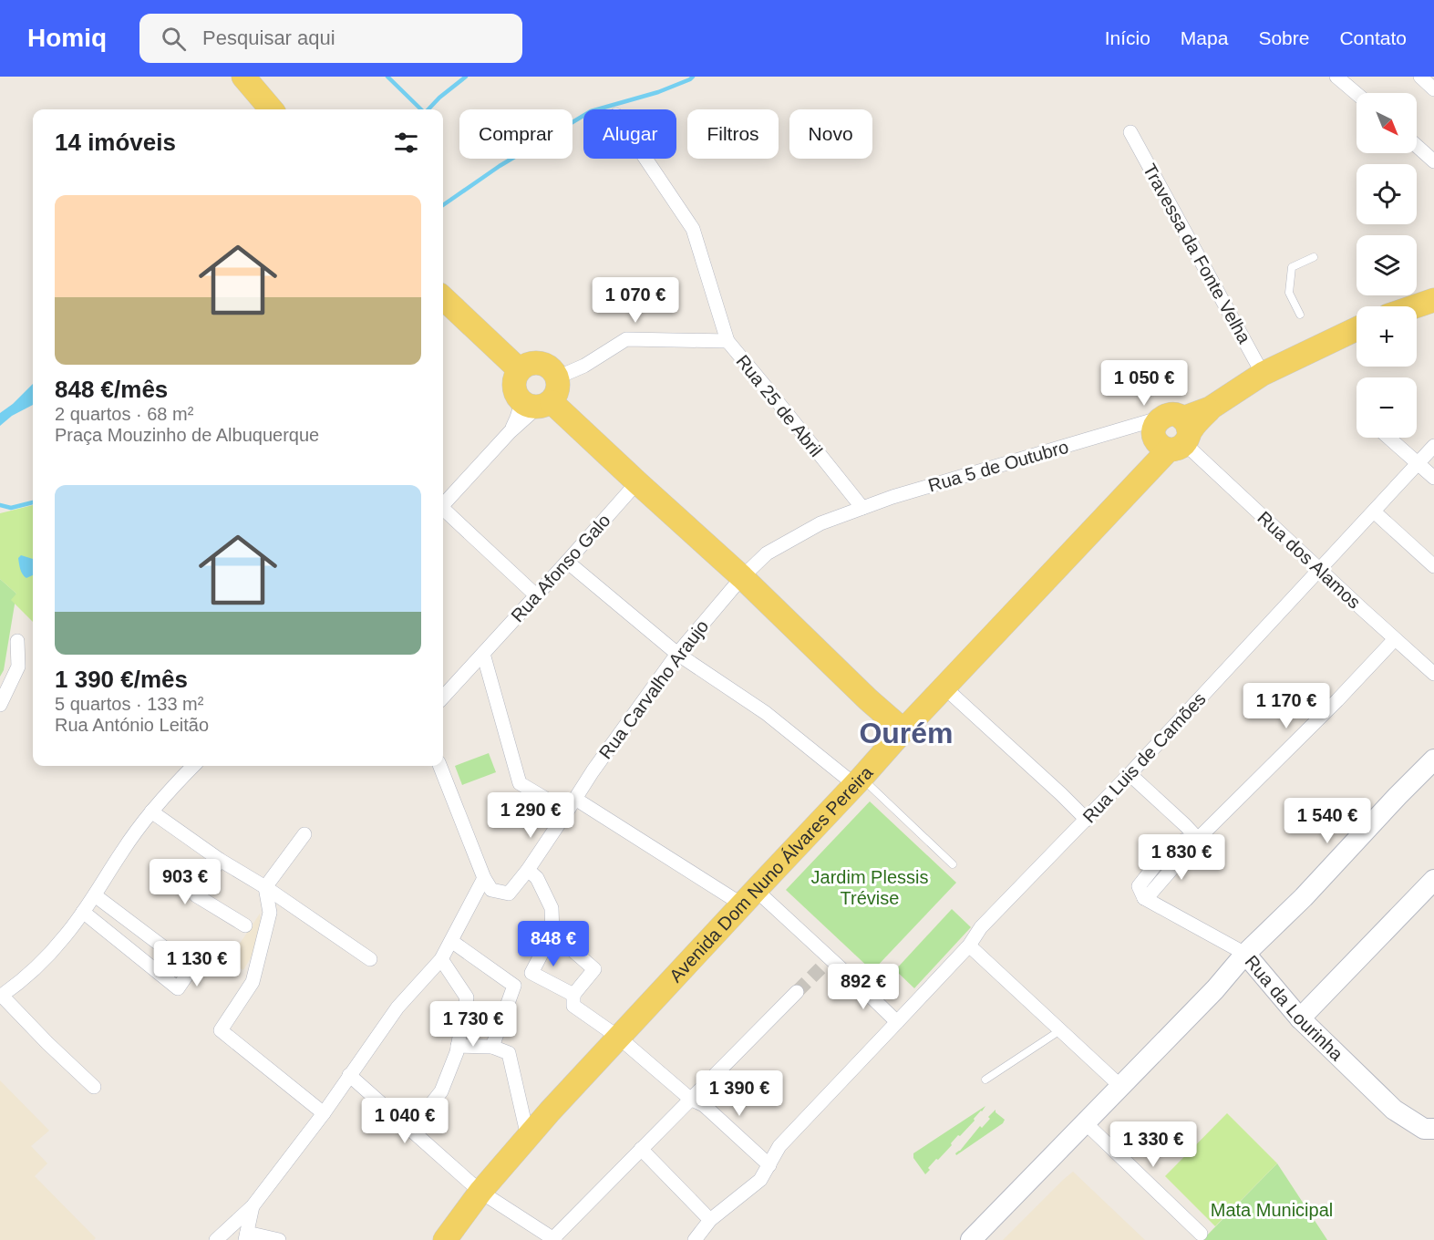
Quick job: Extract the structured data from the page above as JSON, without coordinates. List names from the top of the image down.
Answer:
{
  "streets": {
    "main road": ["Avenida Dom Nuno Álvares Pereira"],
    "street": [
      "Travessa da Fonte Velha",
      "Rua 25 de Abril",
      "Rua 5 de Outubro",
      "Rua dos Alamos",
      "Rua Afonso Galo",
      "Rua Carvalho Araujo",
      "Rua Luis de Camões",
      "Rua da Lourinha"
    ]
  },
  "crossings": [
    ["Rua 25 de Abril", "Rua 5 de Outubro"],
    ["Rua 25 de Abril", "Rua Carvalho Araujo"],
    ["Rua 5 de Outubro", "Rua dos Alamos"],
    ["Rua 5 de Outubro", "Rua Carvalho Araujo"],
    ["Rua 5 de Outubro", "Avenida Dom Nuno Álvares Pereira"],
    ["Rua dos Alamos", "Rua Luis de Camões"],
    ["Rua dos Alamos", "Avenida Dom Nuno Álvares Pereira"]
  ],
  "districts": ["Ourém"],
  "parks": ["Jardim Plessis Trévise", "Mata Municipal"],
  "north": "bottom right",
  "page": {
    "header": "Homiq",
    "search": "Pesquisar aqui",
    "nav": [
      "Início",
      "Mapa",
      "Sobre",
      "Contato"
    ],
    "map_buttons": ["+", "−"],
    "chip": [
      "Comprar",
      "Alugar",
      "Filtros",
      "Novo"
    ],
    "heading": "14 imóveis",
    "list": [
      {
        "name": "848 €/mês",
        "note": "2 quartos · 68 m² · Praça Mouzinho de Albuquerque"
      },
      {
        "name": "1 390 €/mês",
        "note": "5 quartos · 133 m² · Rua António Leitão"
      }
    ],
    "price": [
      "1 070 €",
      "1 050 €",
      "1 170 €",
      "1 290 €",
      "1 540 €",
      "1 830 €",
      "903 €",
      "848 €",
      "1 130 €",
      "892 €",
      "1 730 €",
      "1 390 €",
      "1 040 €",
      "1 330 €"
    ]
  }
}
